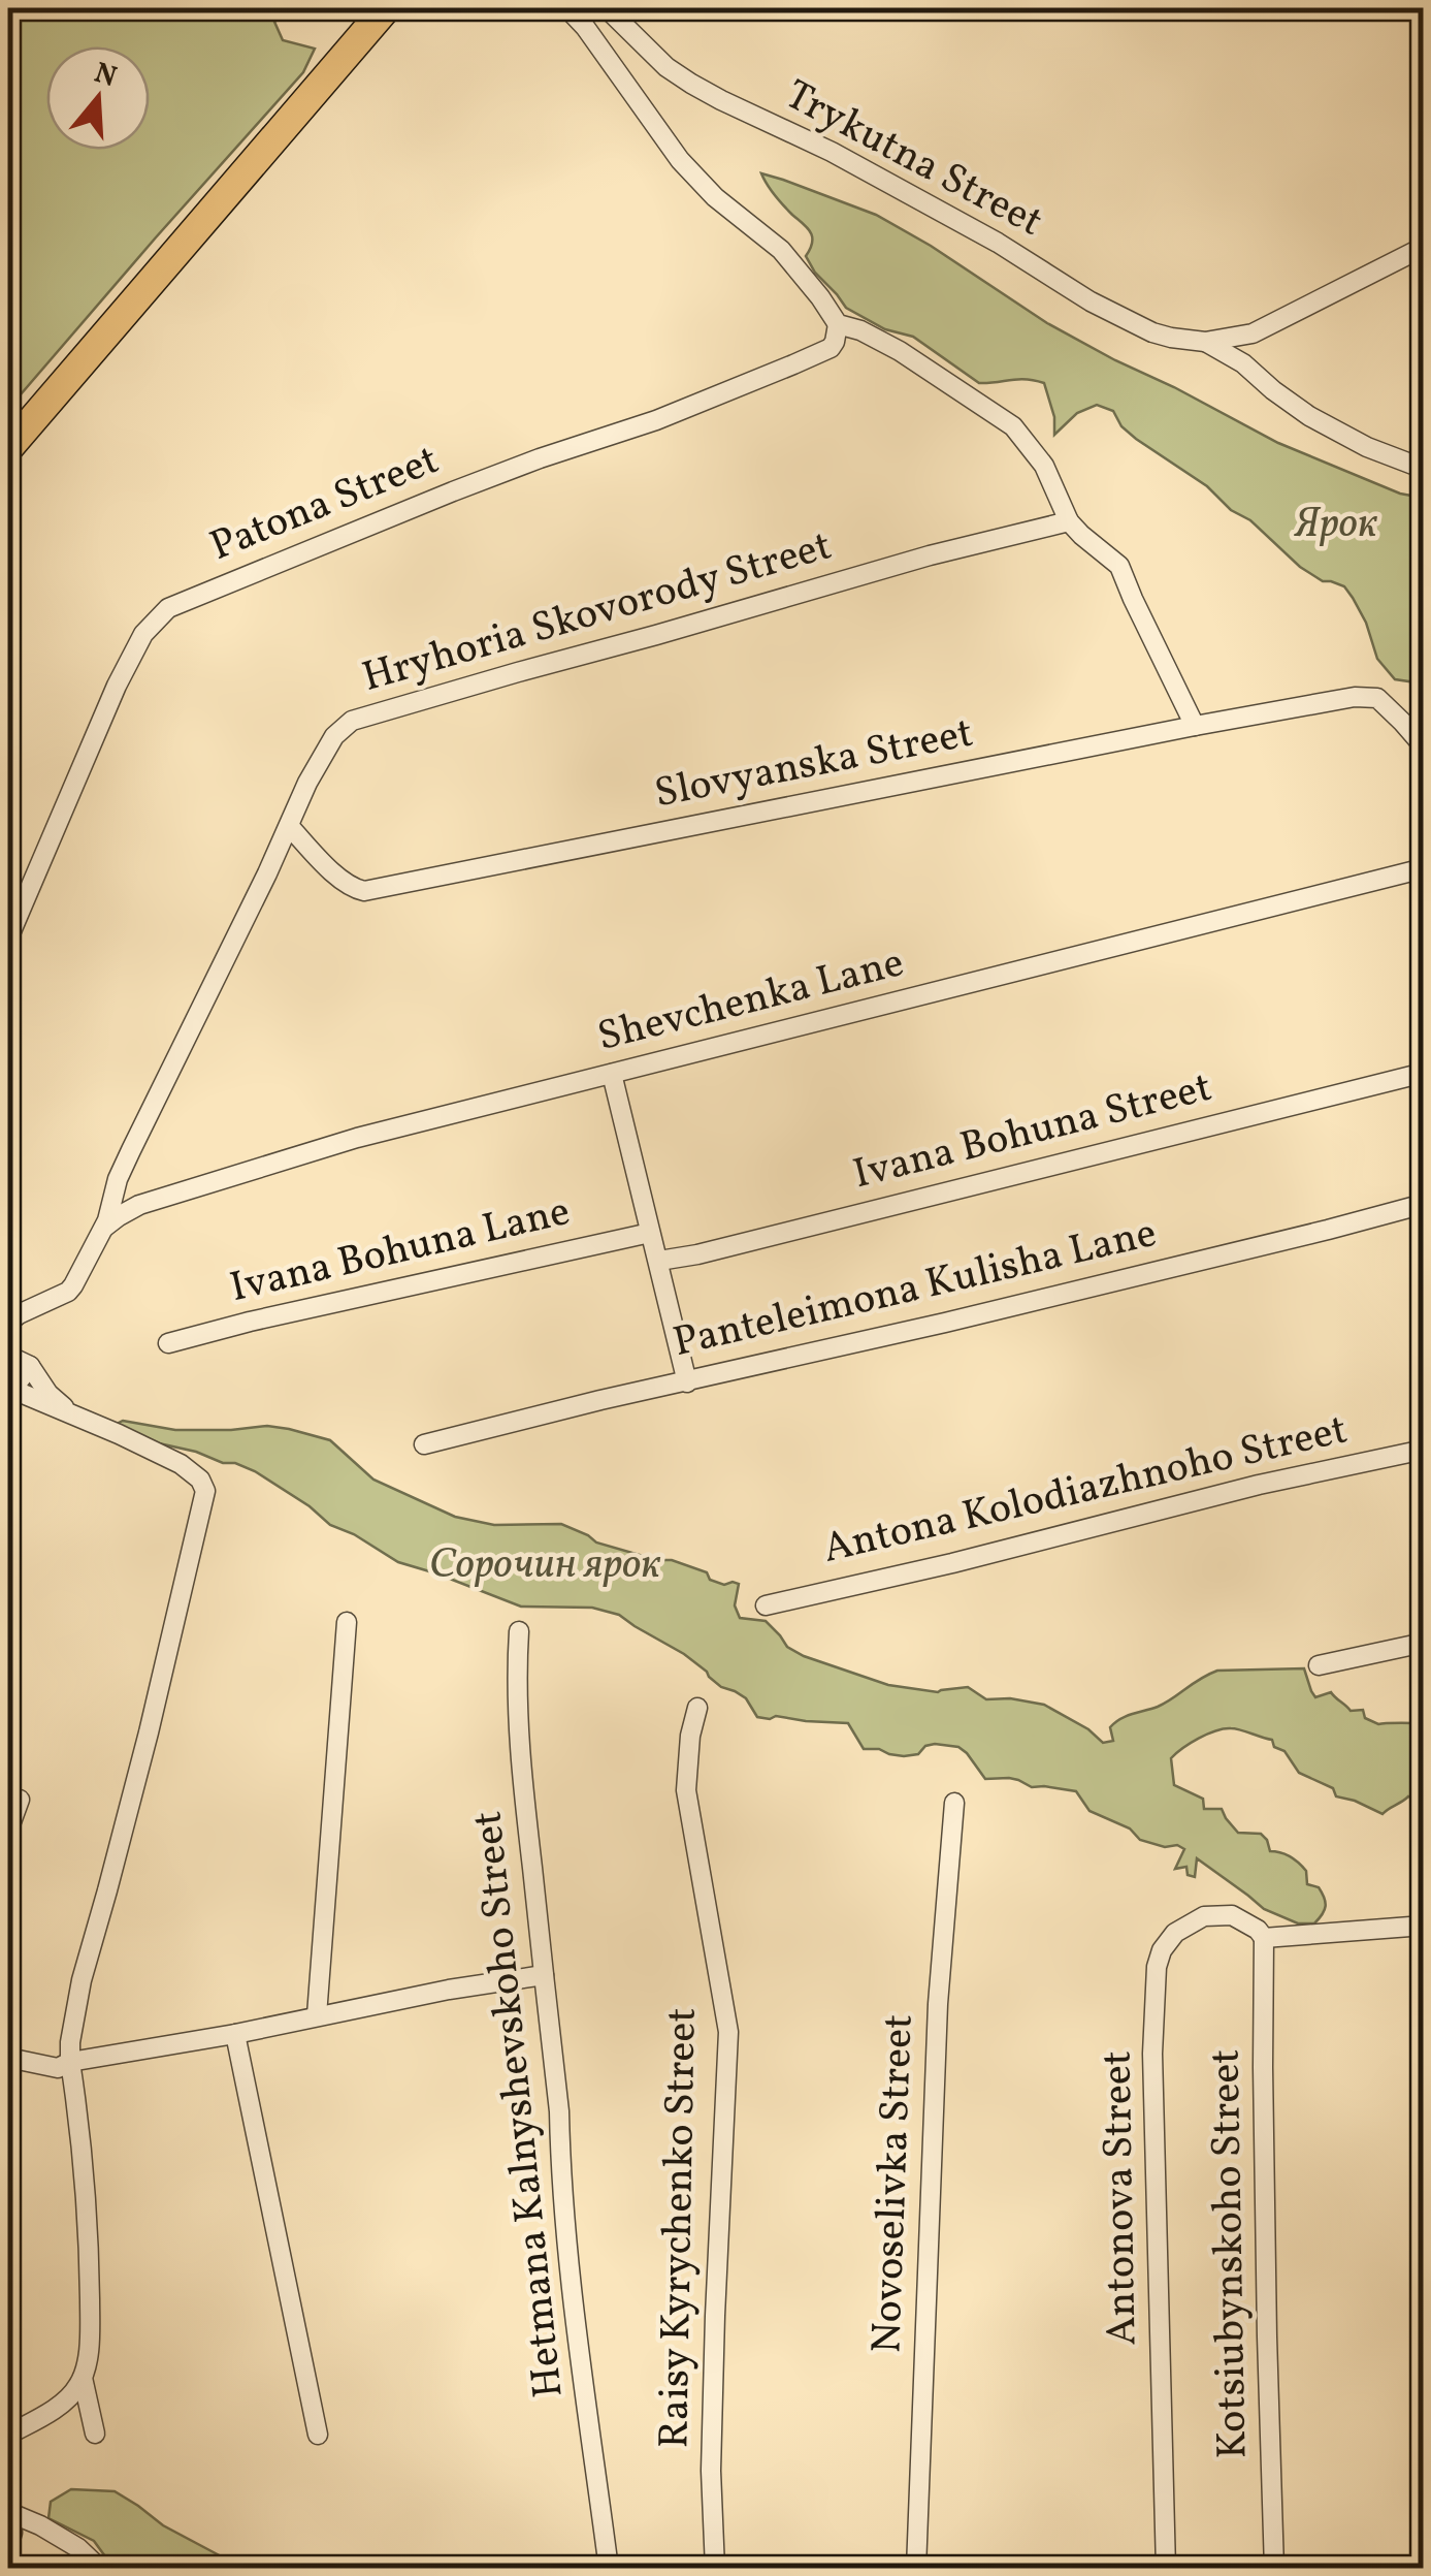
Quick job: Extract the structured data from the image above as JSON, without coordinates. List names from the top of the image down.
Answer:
{
  "streets": {
    "street": [
      "Trykutna Street",
      "Patona Street",
      "Hryhoria Skovorody Street",
      "Slovyanska Street",
      "Shevchenka Lane",
      "Ivana Bohuna Street",
      "Ivana Bohuna Lane",
      "Panteleimona Kulisha Lane",
      "Antona Kolodiazhnoho Street",
      "Hetmana Kalnyshevskoho Street",
      "Novoselivka Street",
      "Antonova Street",
      "Raisy Kyrychenko Street",
      "Kotsiubynskoho Street"
    ]
  },
  "crossings": [
    ["Hryhoria Skovorody Street", "Slovyanska Street"],
    ["Hryhoria Skovorody Street", "Shevchenka Lane"],
    ["Antonova Street", "Kotsiubynskoho Street"]
  ],
  "parks": ["Ярок", "Сорочин ярок"],
  "north": "top"
}
